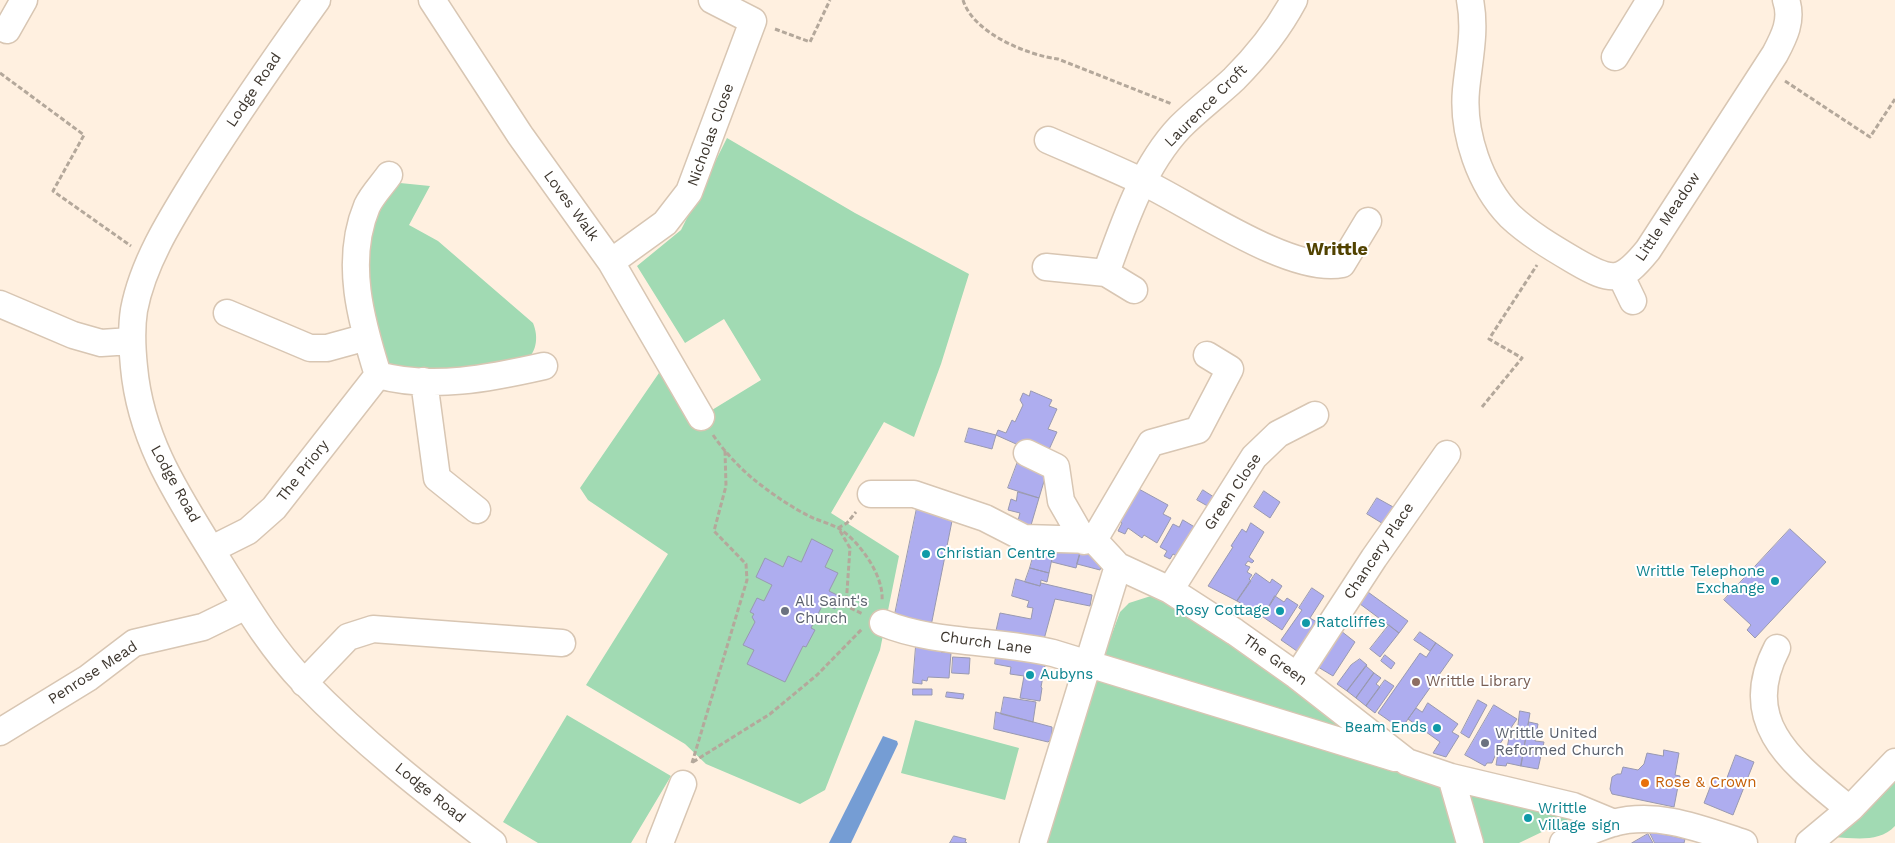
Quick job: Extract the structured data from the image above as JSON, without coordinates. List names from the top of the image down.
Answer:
{
  "streets": {
    "street": [
      "Lodge Road",
      "Laurence Croft",
      "Nicholas Close",
      "Loves Walk",
      "Little Meadow",
      "The Priory",
      "Green Close",
      "Chancery Place",
      "Church Lane",
      "The Green",
      "Penrose Mead"
    ]
  },
  "crossings": [
    ["Lodge Road", "The Priory"],
    ["Lodge Road", "Penrose Mead"],
    ["Nicholas Close", "Loves Walk"],
    ["Green Close", "The Green"],
    ["Chancery Place", "The Green"],
    ["Church Lane", "The Green"]
  ],
  "districts": ["Writtle"],
  "places": [
    "Christian Centre",
    "Writtle Telephone Exchange",
    "All Saint's Church",
    "Rosy Cottage",
    "Ratcliffes",
    "Aubyns",
    "Writtle Library",
    "Beam Ends",
    "Writtle United Reformed Church",
    "Rose & Crown",
    "Writtle Village sign"
  ]
}
